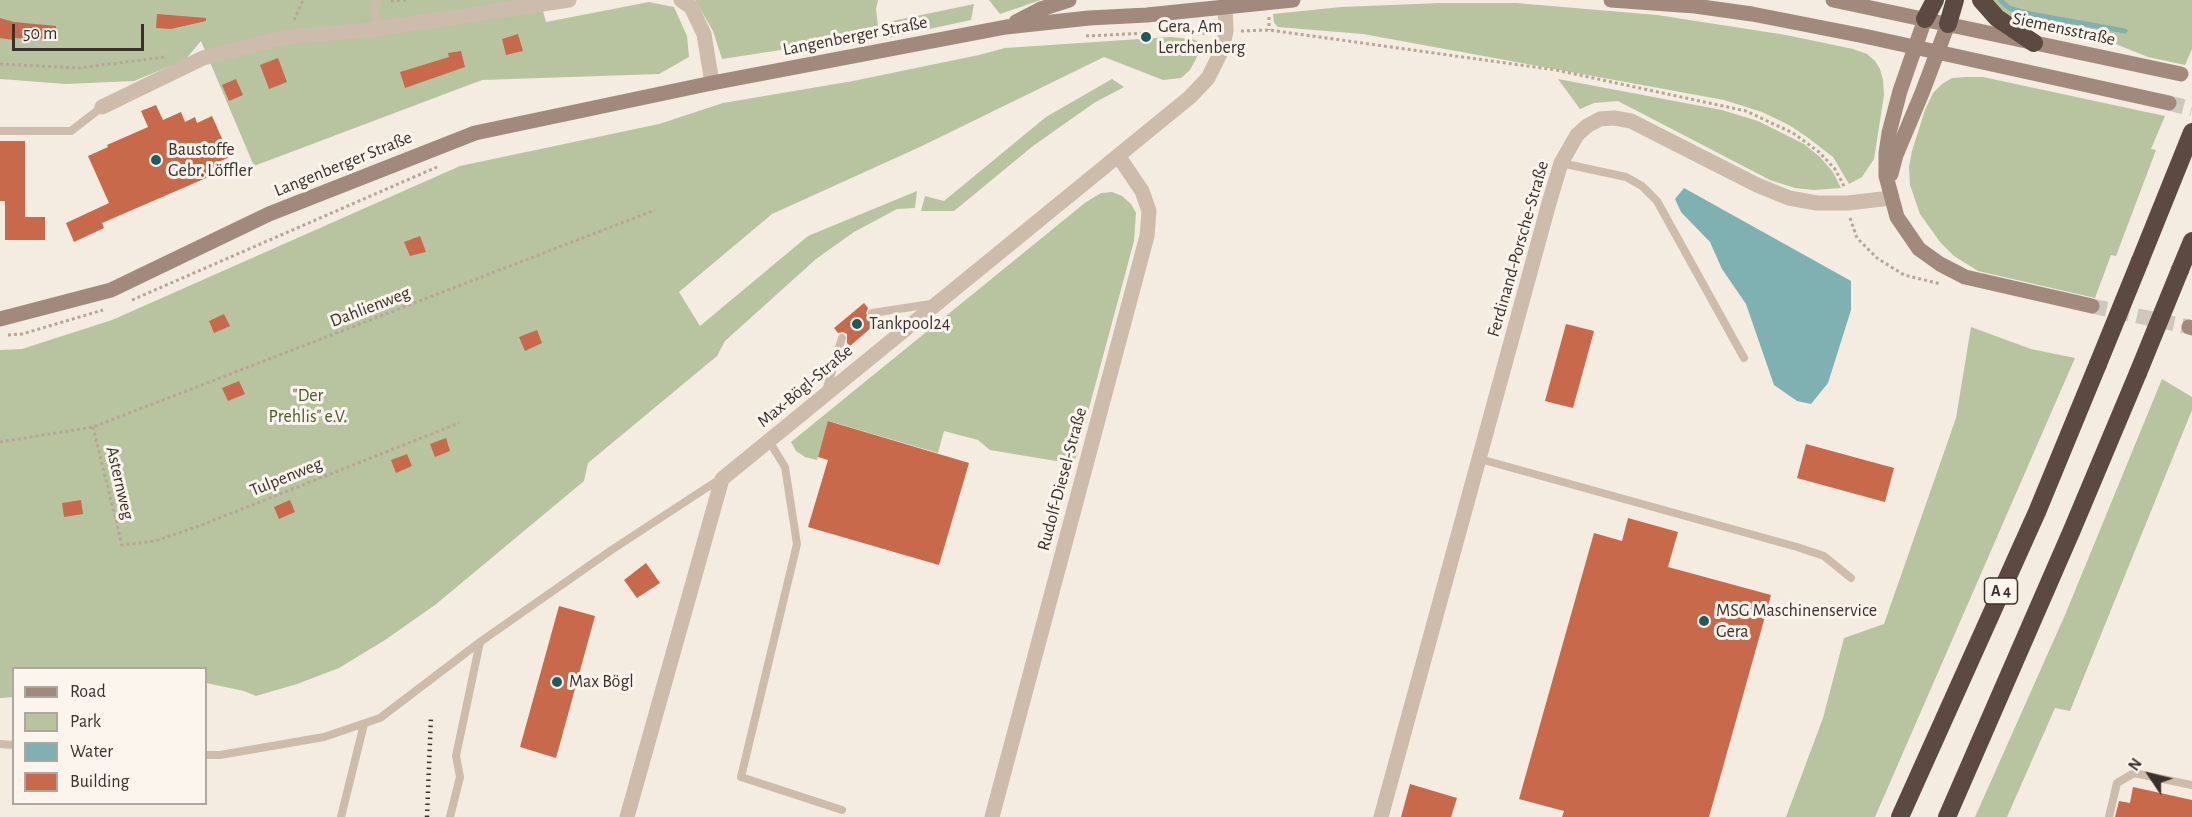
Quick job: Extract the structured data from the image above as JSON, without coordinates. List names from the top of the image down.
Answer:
{
  "streets": {
    "highway": ["A 4"],
    "main road": ["Siemensstraße", "Langenberger Straße"],
    "street": ["Ferdinand-Porsche-Straße", "Max-Bögl-Straße", "Rudolf-Diesel-Straße"],
    "path": ["Dahlienweg", "Tulpenweg", "Asternweg"]
  },
  "crossings": [
    ["Langenberger Straße", "Max-Bögl-Straße"],
    ["Dahlienweg", "Asternweg"],
    ["Max-Bögl-Straße", "Rudolf-Diesel-Straße"],
    ["Tulpenweg", "Asternweg"]
  ],
  "parks": ["\"Der Prehlis\" e.V."],
  "places": [
    "Gera, Am Lerchenberg",
    "Baustoffe Gebr. Löffler",
    "Tankpool24",
    "MSG Maschinenservice Gera",
    "Max Bögl"
  ],
  "legend": [
    "Road",
    "Park",
    "Water",
    "Building"
  ],
  "scale_bar": "50 m",
  "north": "top left"
}
